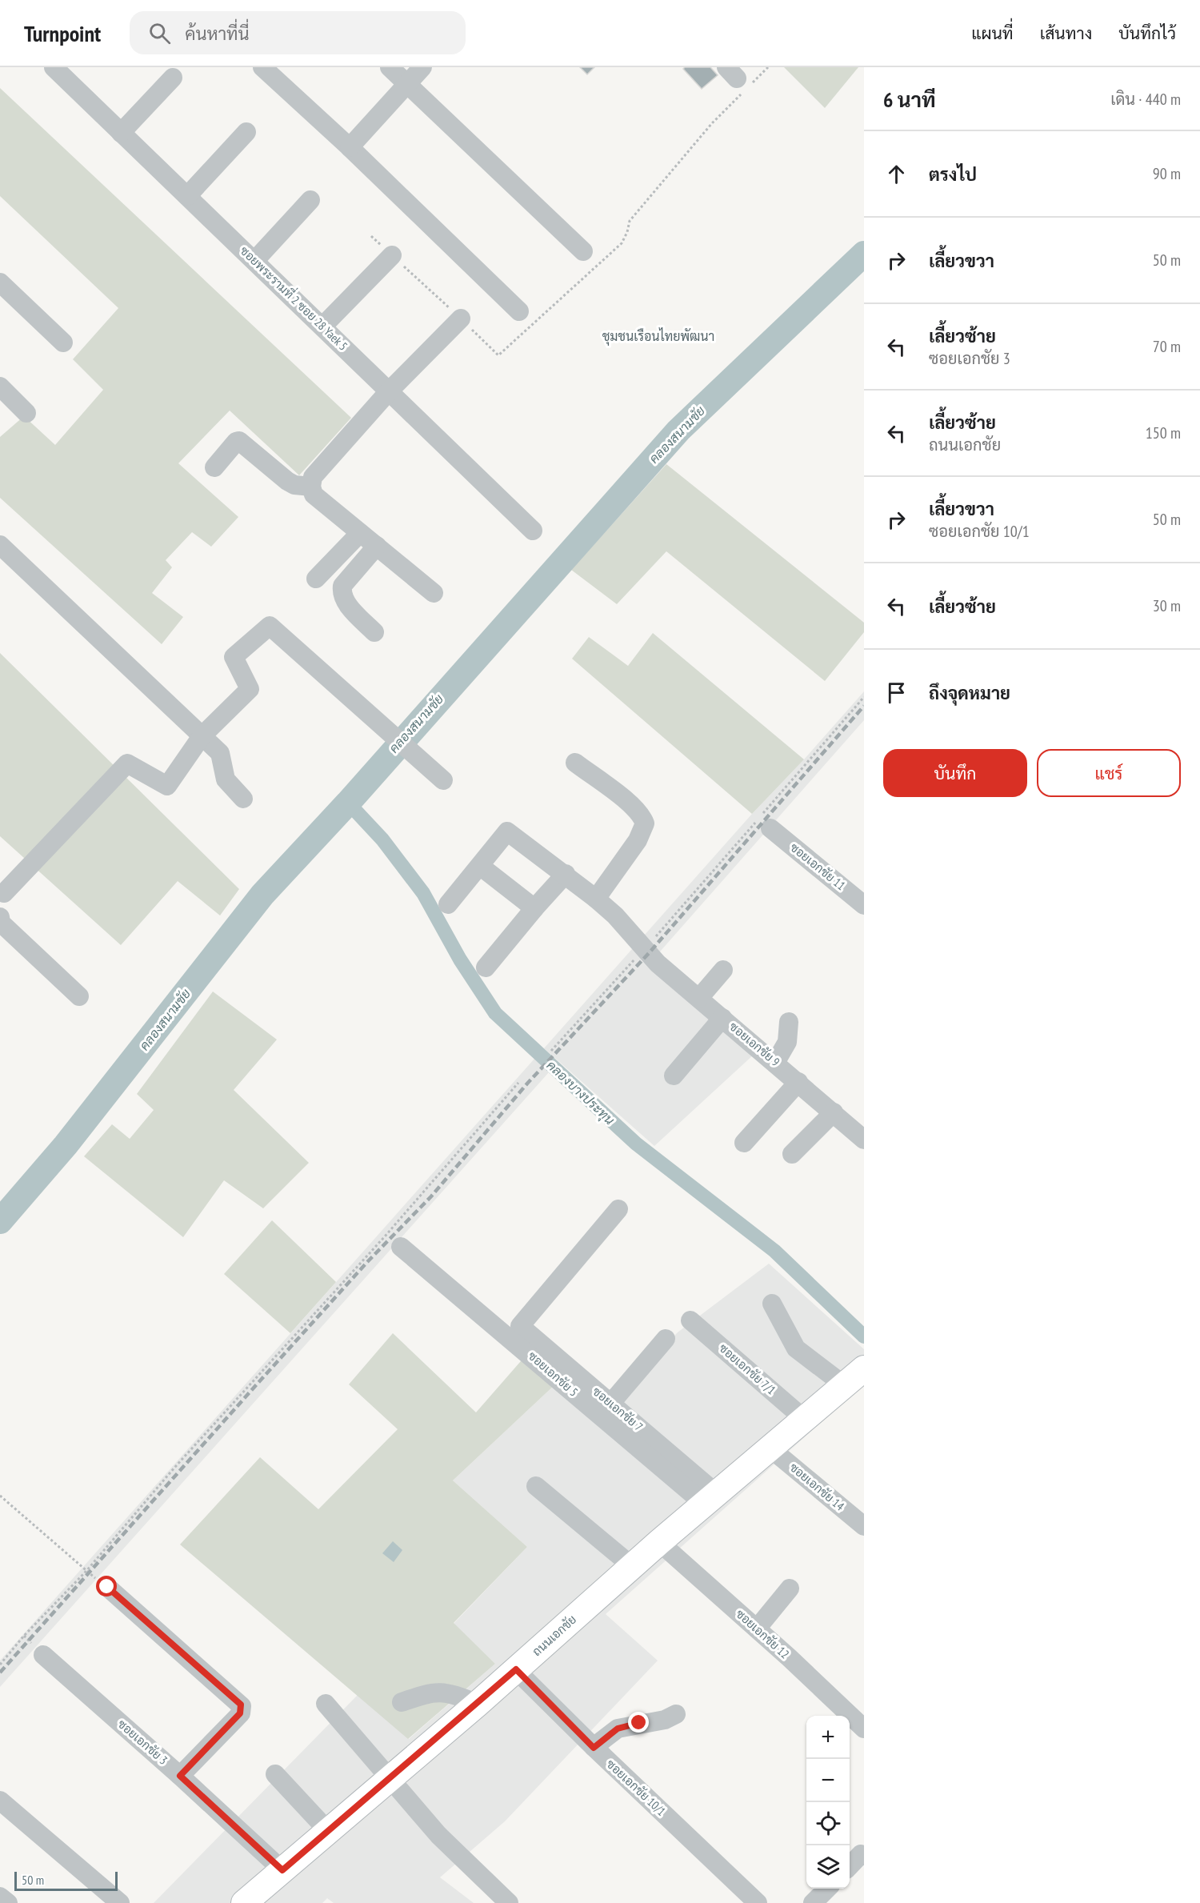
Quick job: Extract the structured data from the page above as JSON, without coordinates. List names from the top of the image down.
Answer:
{
  "streets": {
    "main road": ["ถนนเอกชัย"],
    "street": [
      "ซอยพระรามที่ 2 ซอย 28 Yaek 5",
      "ซอยเอกชัย 11",
      "ซอยเอกชัย 9",
      "ซอยเอกชัย 7/1",
      "ซอยเอกชัย 5",
      "ซอยเอกชัย 7",
      "ซอยเอกชัย 14",
      "ซอยเอกชัย 12",
      "ซอยเอกชัย 3",
      "ซอยเอกชัย 10/1"
    ]
  },
  "crossings": [
    ["ซอยเอกชัย 7/1", "ถนนเอกชัย"],
    ["ซอยเอกชัย 5", "ซอยเอกชัย 7"],
    ["ซอยเอกชัย 5", "ถนนเอกชัย"],
    ["ซอยเอกชัย 7", "ถนนเอกชัย"],
    ["ซอยเอกชัย 14", "ถนนเอกชัย"],
    ["ซอยเอกชัย 12", "ถนนเอกชัย"],
    ["ถนนเอกชัย", "ซอยเอกชัย 3"],
    ["ถนนเอกชัย", "ซอยเอกชัย 10/1"]
  ],
  "districts": ["ชุมชนเรือนไทยพัฒนา"],
  "water": ["คลองสนามชัย", "คลองบางประทุน"],
  "scale_bar": "50 m",
  "page": {
    "header": "Turnpoint",
    "search": "ค้นหาที่นี่",
    "nav": ["แผนที่", "เส้นทาง", "บันทึกไว้"],
    "heading": ["6 นาที", "เดิน · 440 m"],
    "list": [
      ["ตรงไป", "90 m"],
      ["เลี้ยวขวา", "50 m"],
      ["เลี้ยวซ้าย", "ซอยเอกชัย 3", "70 m"],
      ["เลี้ยวซ้าย", "ถนนเอกชัย", "150 m"],
      ["เลี้ยวขวา", "ซอยเอกชัย 10/1", "50 m"],
      ["เลี้ยวซ้าย", "30 m"],
      "ถึงจุดหมาย"
    ],
    "buttons": ["บันทึก", "แชร์"],
    "map_buttons": ["+", "−"],
    "scale": "50 m"
  }
}
